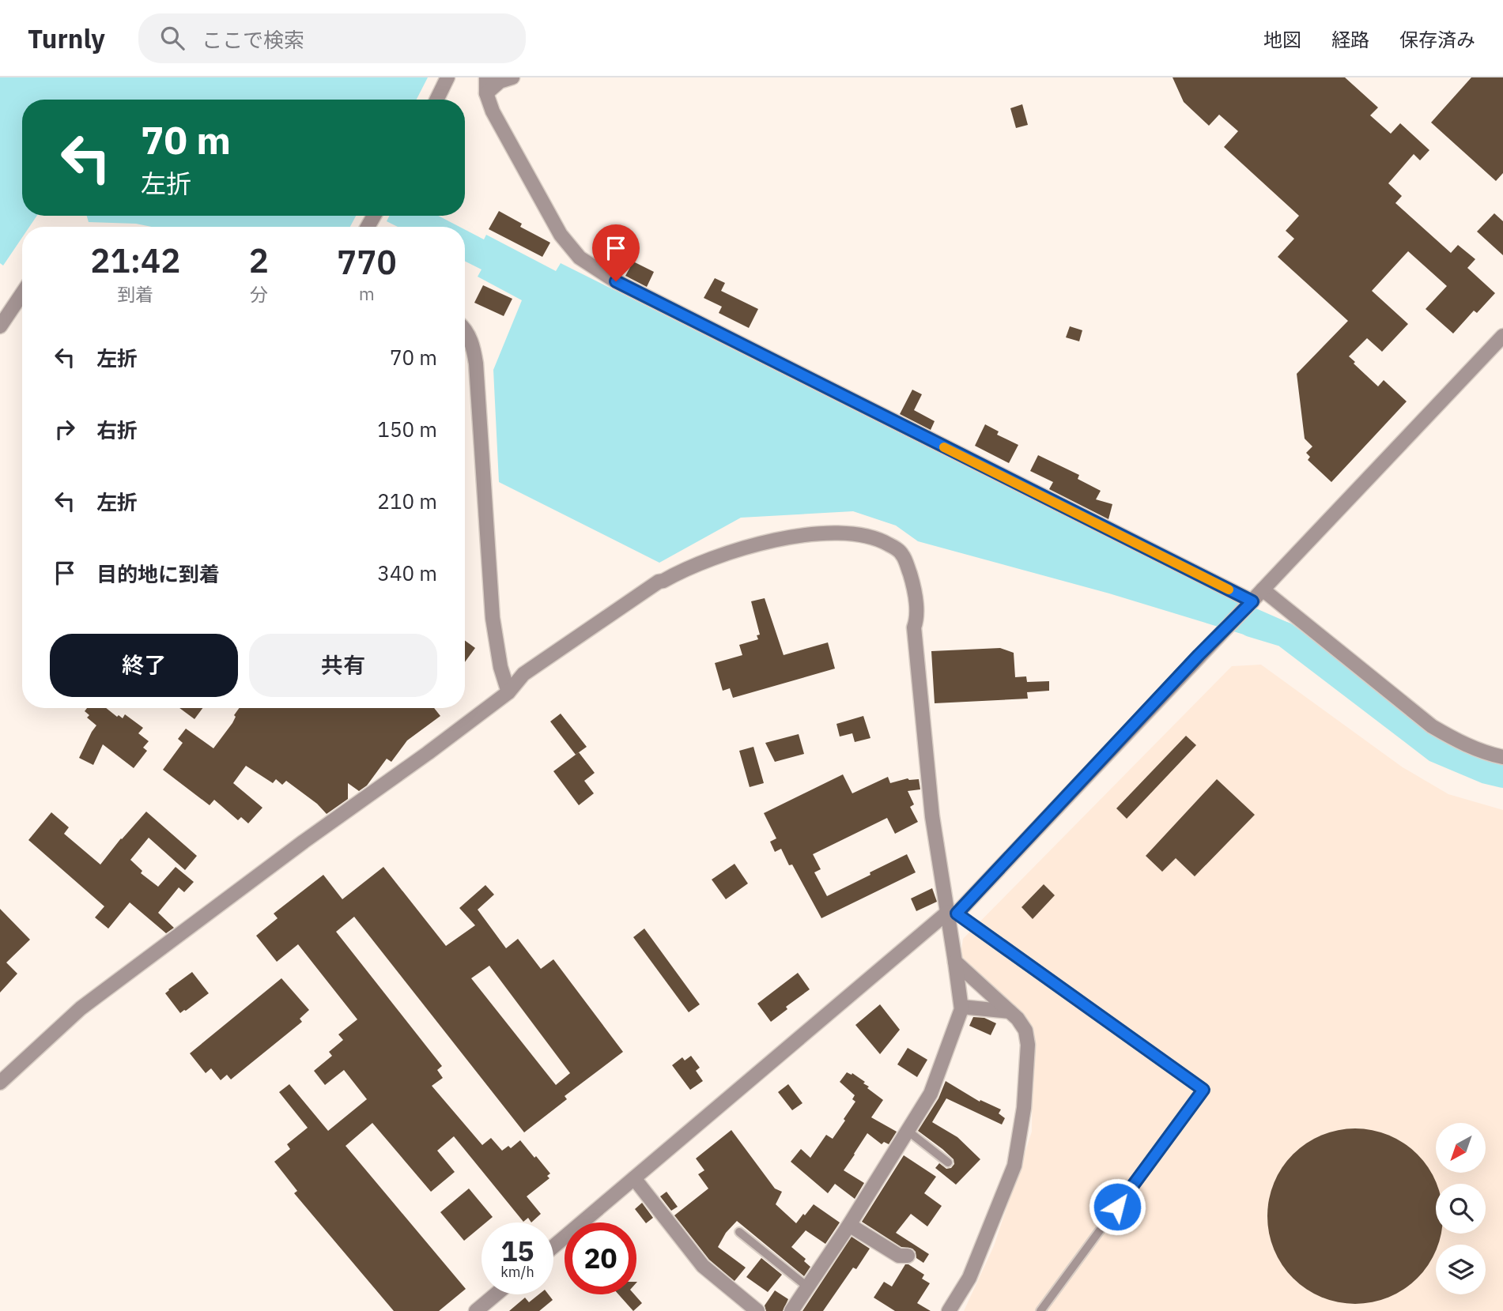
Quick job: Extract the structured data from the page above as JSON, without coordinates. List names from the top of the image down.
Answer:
{
  "north": "bottom left",
  "page": {
    "header": "Turnly",
    "search": "ここで検索",
    "nav": ["地図", "経路", "保存済み"],
    "turn": ["70 m", "左折"],
    "eta": [
      "21:42",
      "到着",
      "2",
      "分",
      "770",
      "m"
    ],
    "list": [
      {
        "name": "左折",
        "value": "70 m"
      },
      {
        "name": "右折",
        "value": "150 m"
      },
      {
        "name": "左折",
        "value": "210 m"
      },
      {
        "name": "目的地に到着",
        "value": "340 m"
      }
    ],
    "buttons": ["終了", "共有"],
    "speed": "15 km/h",
    "limit": "20"
  }
}
